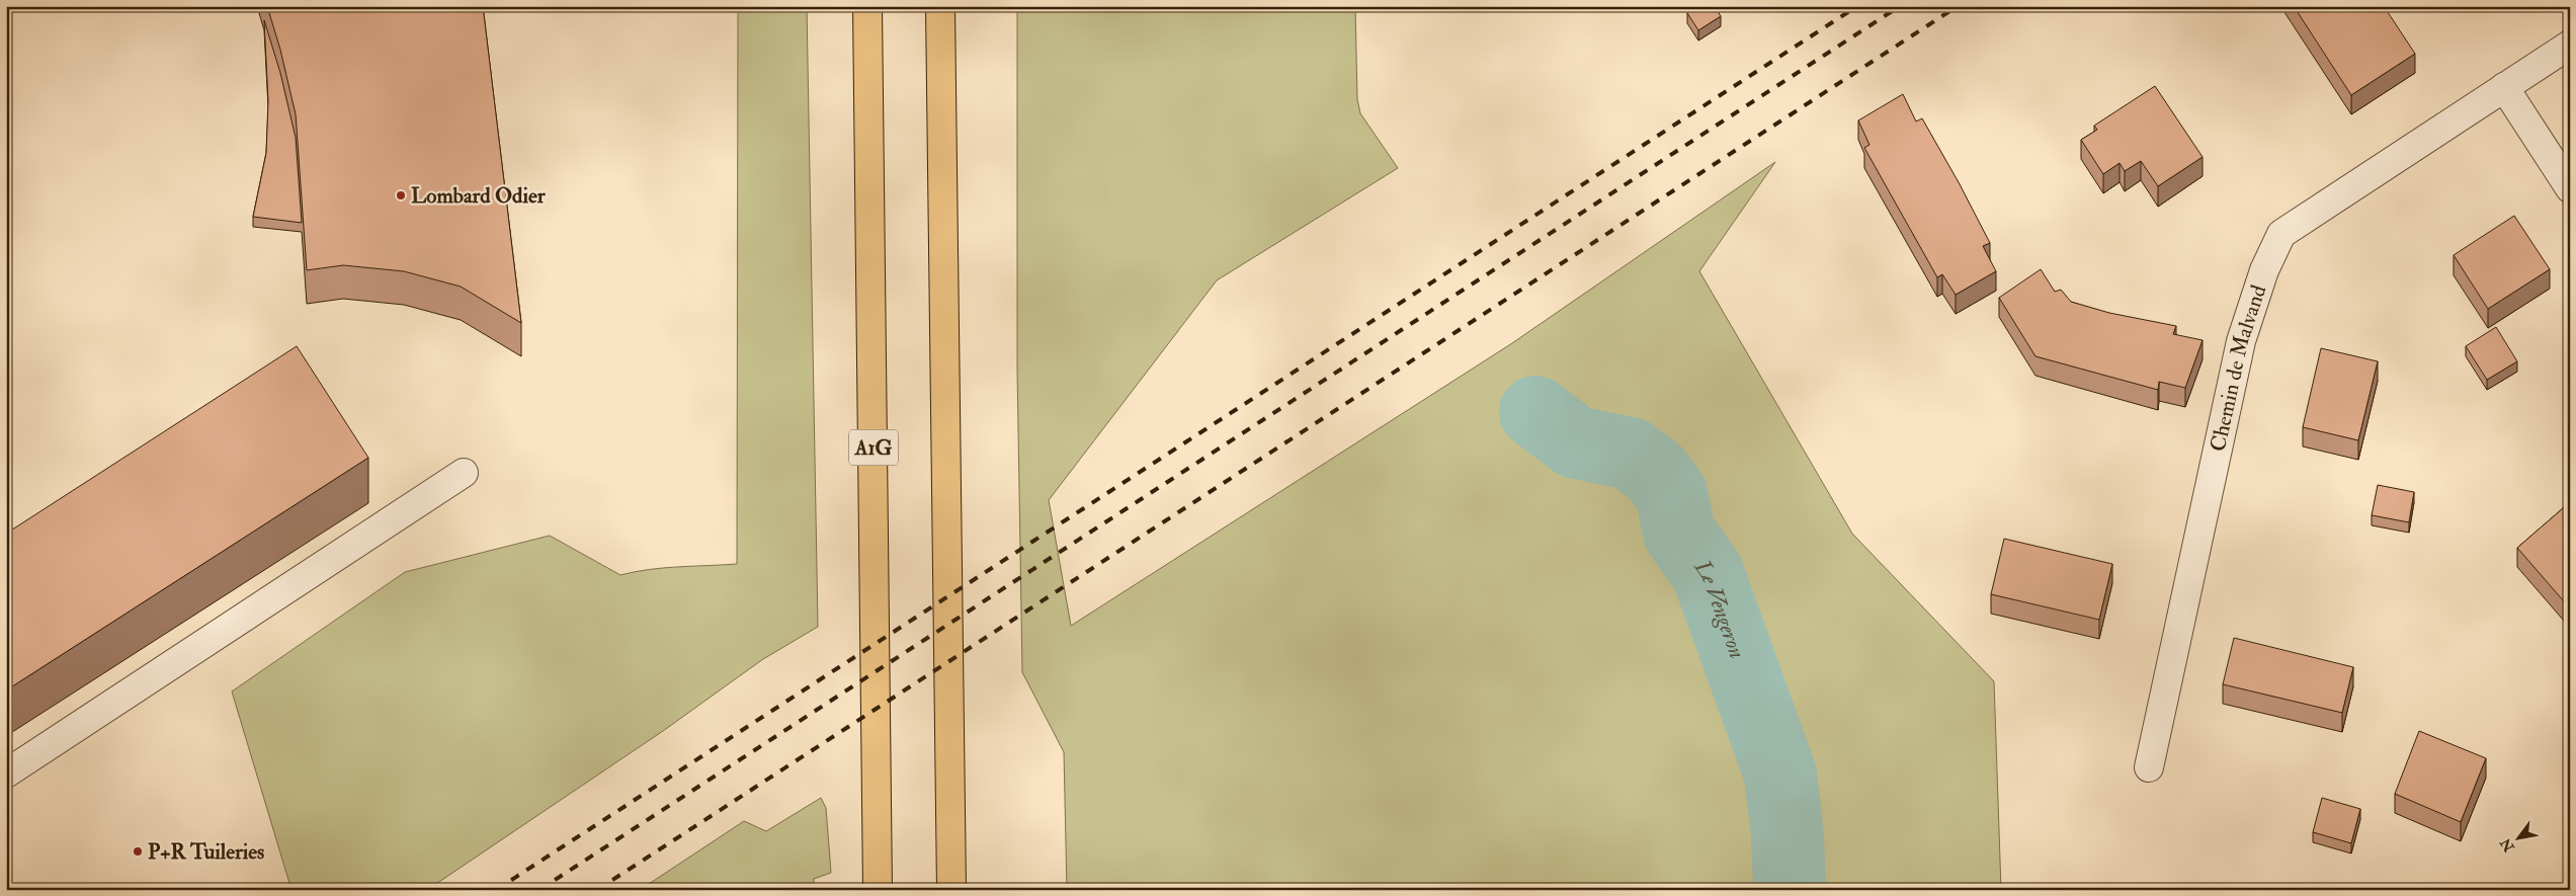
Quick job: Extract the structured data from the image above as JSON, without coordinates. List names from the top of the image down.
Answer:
{
  "streets": {
    "highway": ["A1G"],
    "street": ["Chemin de Malvand"]
  },
  "water": ["Le Vengeron"],
  "places": ["Lombard Odier", "P+R Tuileries"],
  "north": "bottom left"
}
